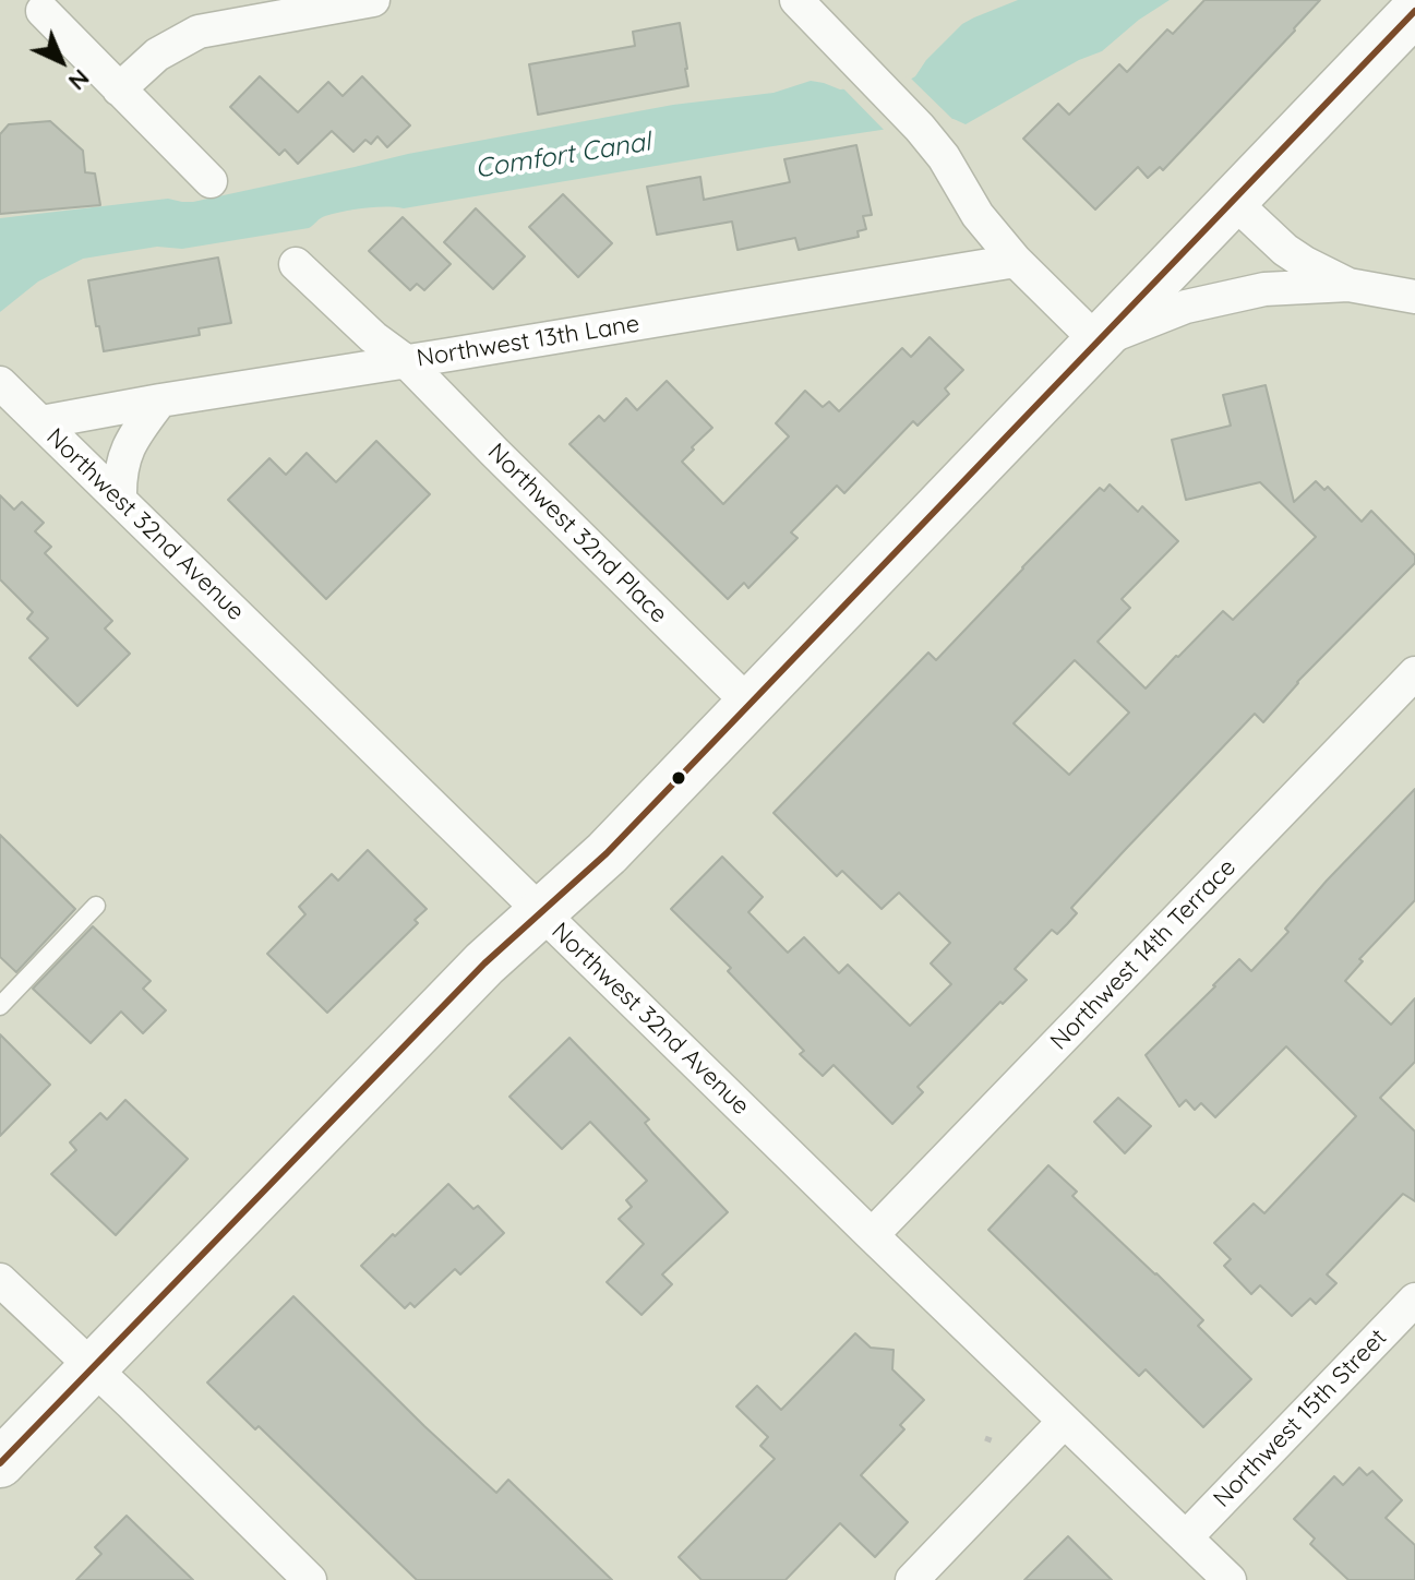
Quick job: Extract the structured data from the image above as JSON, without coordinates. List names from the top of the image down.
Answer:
{
  "streets": {
    "street": [
      "Northwest 13th Lane",
      "Northwest 32nd Avenue",
      "Northwest 32nd Place",
      "Northwest 14th Terrace",
      "Northwest 15th Street"
    ]
  },
  "crossings": [
    ["Northwest 13th Lane", "Northwest 32nd Avenue"],
    ["Northwest 13th Lane", "Northwest 32nd Place"],
    ["Northwest 32nd Avenue", "Northwest 14th Terrace"],
    ["Northwest 32nd Avenue", "Northwest 15th Street"]
  ],
  "water": ["Comfort Canal"],
  "north": "bottom right"
}
